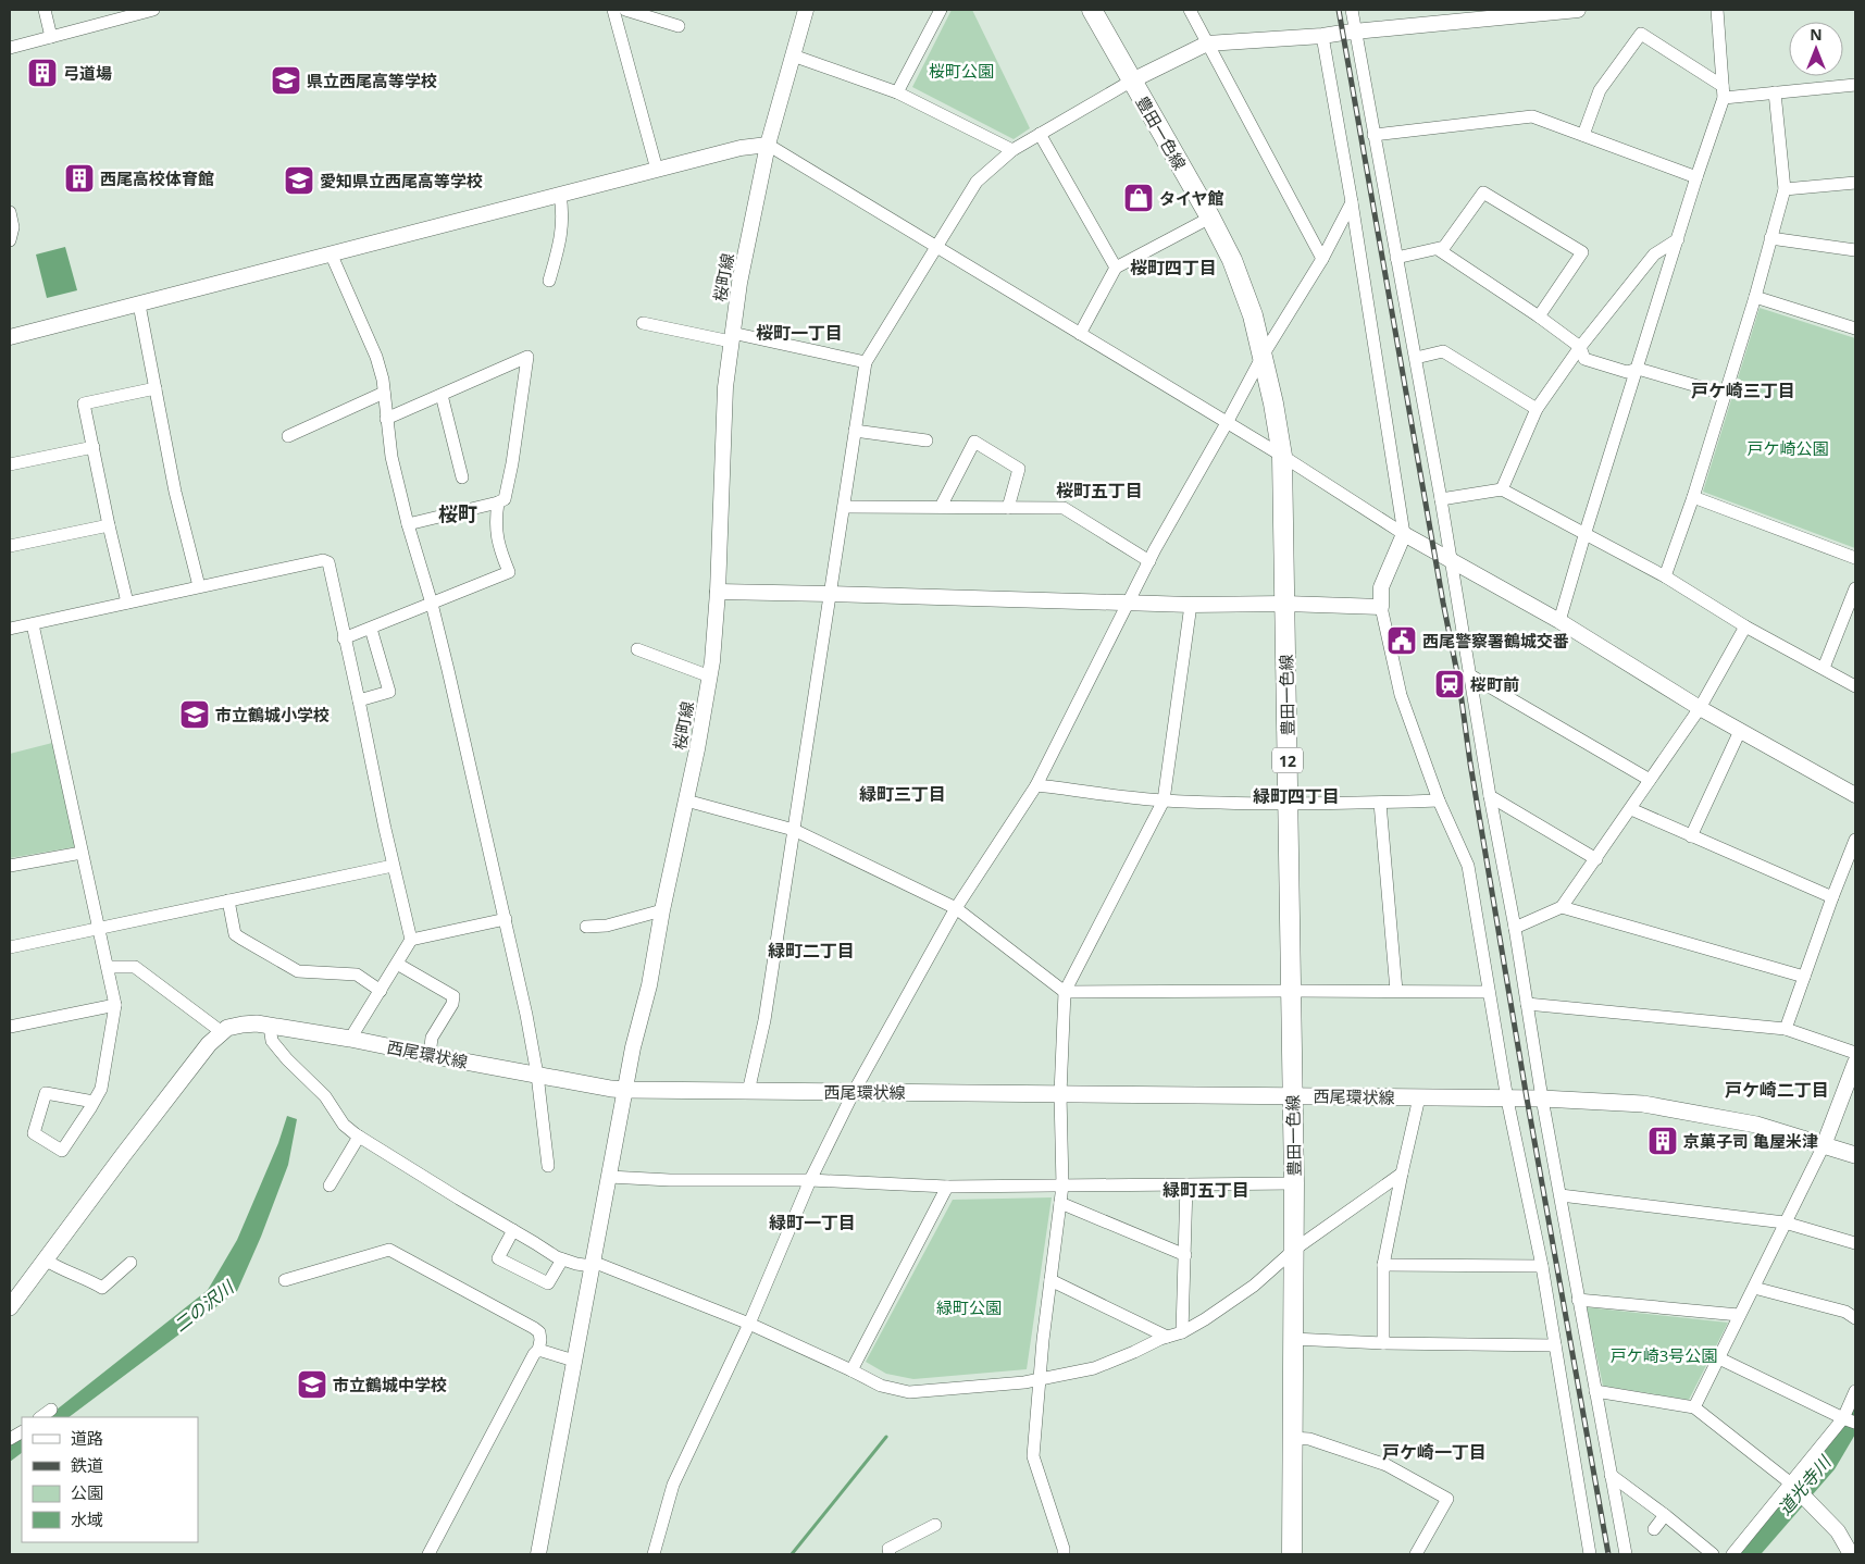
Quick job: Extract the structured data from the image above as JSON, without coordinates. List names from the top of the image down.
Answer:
{
  "streets": {
    "main road": ["豊田一色線", "12", "西尾環状線"],
    "street": ["桜町線"]
  },
  "crossings": [
    ["豊田一色線", "西尾環状線"],
    ["桜町線", "西尾環状線"]
  ],
  "districts": [
    "桜町四丁目",
    "桜町一丁目",
    "戸ケ崎三丁目",
    "桜町五丁目",
    "桜町",
    "緑町三丁目",
    "緑町四丁目",
    "緑町二丁目",
    "戸ケ崎二丁目",
    "緑町五丁目",
    "緑町一丁目",
    "戸ケ崎一丁目"
  ],
  "water": ["二の沢川", "道光寺川"],
  "parks": [
    "桜町公園",
    "戸ケ崎公園",
    "緑町公園",
    "戸ケ崎3号公園"
  ],
  "places": {
    "building": ["弓道場", "西尾高校体育館", "京菓子司 亀屋米津"],
    "school or university": [
      "県立西尾高等学校",
      "愛知県立西尾高等学校",
      "市立鶴城小学校",
      "市立鶴城中学校"
    ],
    "shop": ["タイヤ館"],
    "public building": ["西尾警察署鶴城交番"],
    "station": ["桜町前"]
  },
  "legend": [
    "道路",
    "鉄道",
    "公園",
    "水域"
  ],
  "north": "top"
}
